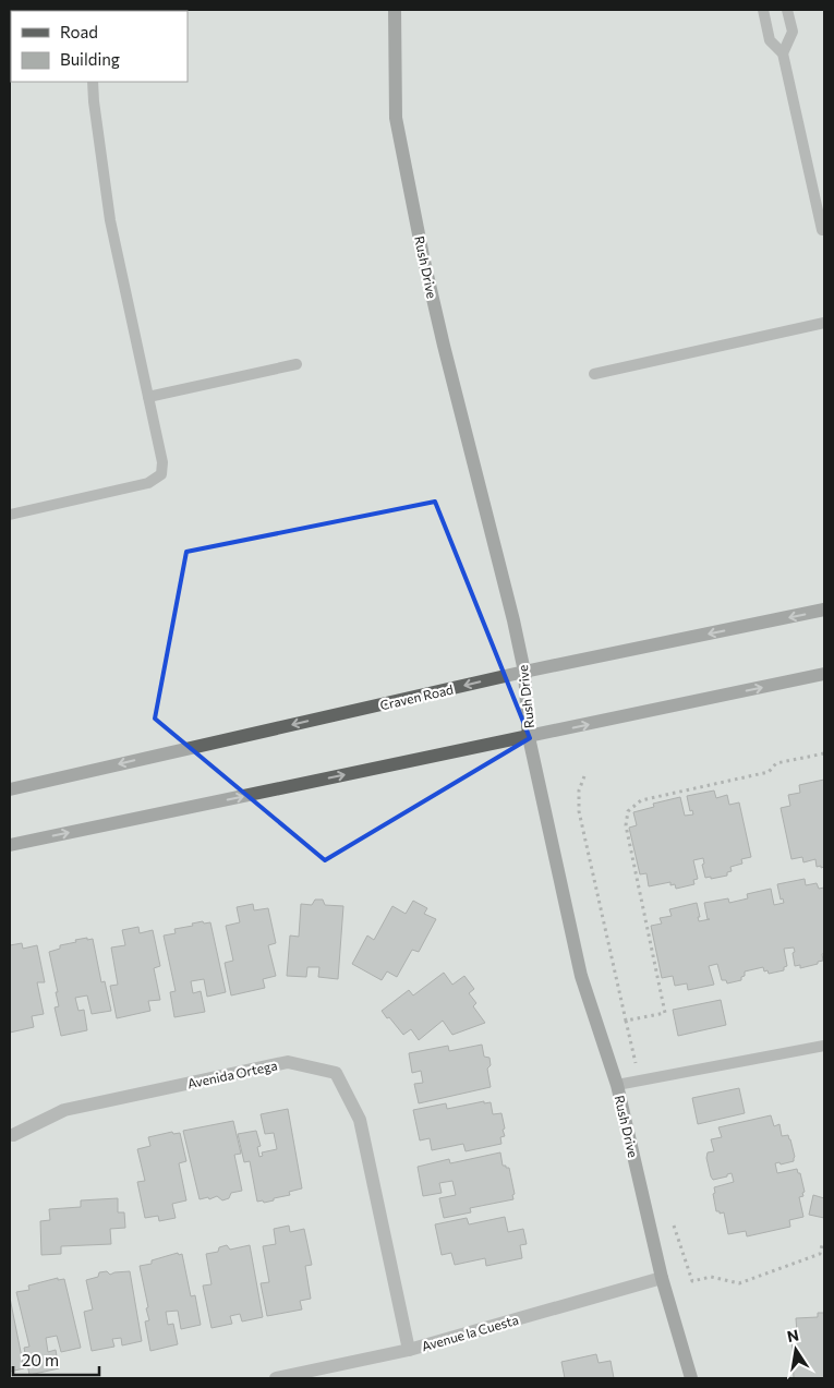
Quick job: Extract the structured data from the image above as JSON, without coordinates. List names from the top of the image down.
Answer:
{
  "streets": {
    "main road": ["Rush Drive", "Craven Road"],
    "street": ["Avenida Ortega", "Avenue la Cuesta"]
  },
  "crossings": [
    ["Rush Drive", "Craven Road"],
    ["Rush Drive", "Avenue la Cuesta"],
    ["Avenida Ortega", "Avenue la Cuesta"]
  ],
  "legend": ["Road", "Building"],
  "scale_bar": "20 m",
  "north": "top"
}
